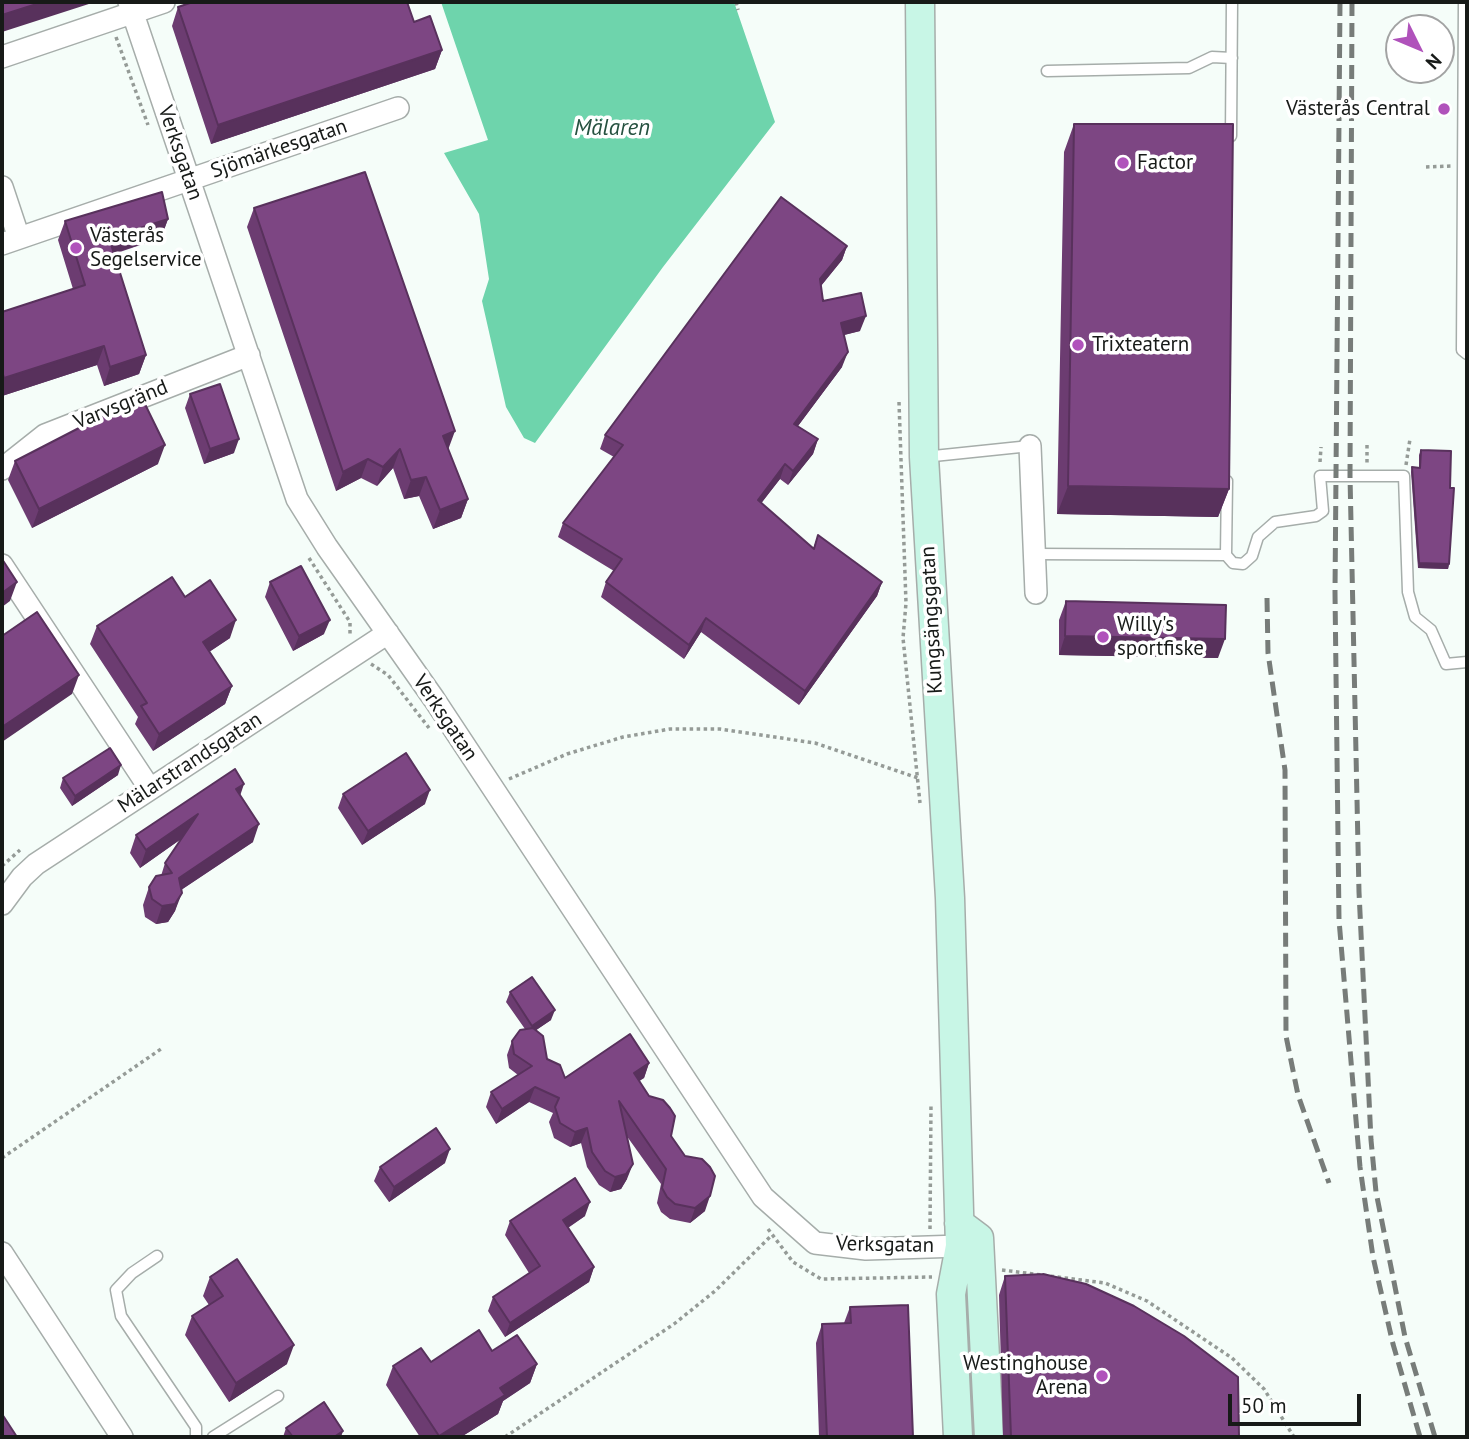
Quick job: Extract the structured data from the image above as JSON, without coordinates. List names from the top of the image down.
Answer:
{
  "streets": {
    "main road": ["Kungsängsgatan"],
    "street": [
      "Sjömärkesgatan",
      "Verksgatan",
      "Varvsgränd",
      "Mälarstrandsgatan"
    ]
  },
  "crossings": [
    ["Sjömärkesgatan", "Verksgatan"],
    ["Verksgatan", "Varvsgränd"],
    ["Verksgatan", "Kungsängsgatan"],
    ["Verksgatan", "Mälarstrandsgatan"]
  ],
  "water": ["Mälaren"],
  "places": [
    "Västerås Central",
    "Factor",
    "Västerås Segelservice",
    "Trixteatern",
    "Willy's sportfiske",
    "Westinghouse Arena"
  ],
  "scale_bar": "50 m",
  "north": "bottom right"
}
